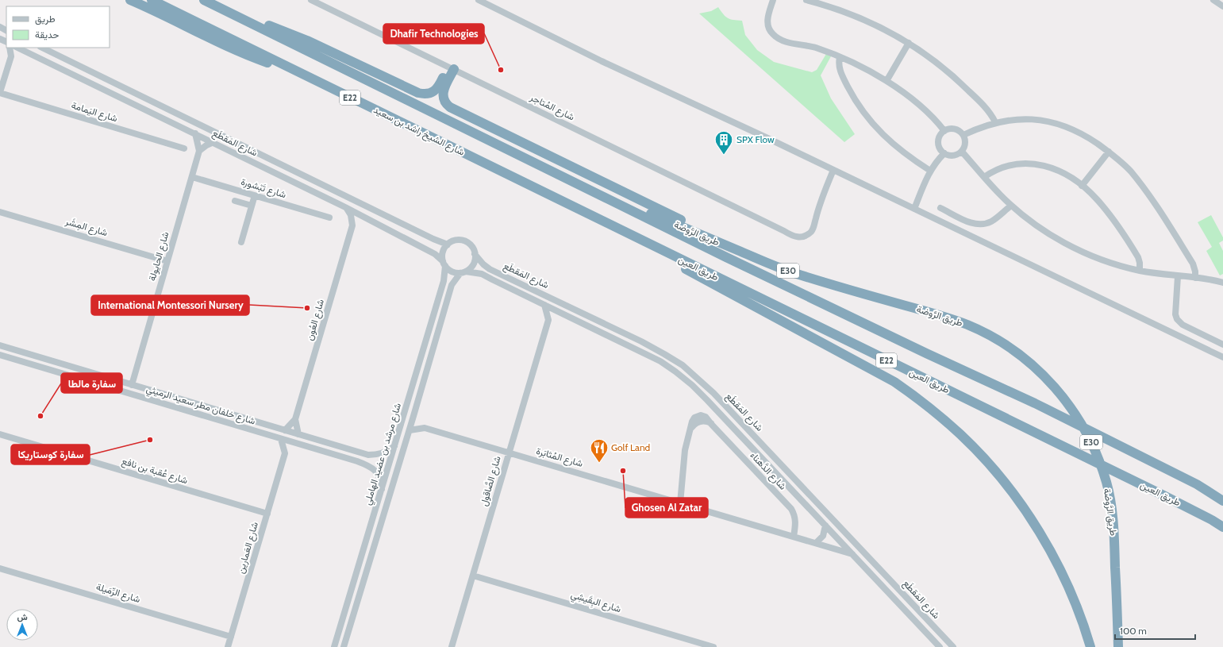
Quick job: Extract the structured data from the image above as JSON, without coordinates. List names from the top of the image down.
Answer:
{
  "streets": {
    "highway": [
      "E22",
      "شارع الشيخ راشد بن سعيد",
      "طريق الرَّوضة",
      "طريق العين",
      "E30"
    ],
    "street": [
      "شارع المُتاجر",
      "شارع اليَمامة",
      "شارع المَقطَع",
      "شارع تَبْشورة",
      "شارع المِشَر",
      "شارع الحايولة",
      "شارع العُون",
      "شارع خلفان مطر سعيد الرميثي",
      "شارع مرشد بن عضيد الهاملي",
      "شارع المُثابَرة",
      "شارع عُقبة بن نافع",
      "شارع الدَّهناء",
      "شارع الصَّاقول",
      "شارع العَمارين",
      "شارع الرِّمَيلة",
      "شارع البِقَيشِي"
    ]
  },
  "crossings": [
    ["E22", "طريق الرَّوضة"],
    ["شارع الشيخ راشد بن سعيد", "طريق العين"],
    ["شارع المَقطَع", "شارع مرشد بن عضيد الهاملي"],
    ["شارع المَقطَع", "شارع المُثابَرة"],
    ["شارع تَبْشورة", "شارع الحايولة"],
    ["شارع المِشَر", "شارع الحايولة"],
    ["شارع الحايولة", "شارع خلفان مطر سعيد الرميثي"],
    ["شارع العُون", "شارع خلفان مطر سعيد الرميثي"],
    ["شارع خلفان مطر سعيد الرميثي", "شارع مرشد بن عضيد الهاملي"],
    ["شارع مرشد بن عضيد الهاملي", "شارع المُثابَرة"],
    ["شارع المُثابَرة", "شارع الدَّهناء"],
    ["شارع المُثابَرة", "شارع الصَّاقول"],
    ["شارع عُقبة بن نافع", "شارع العَمارين"],
    ["شارع الصَّاقول", "شارع البِقَيشِي"],
    ["شارع العَمارين", "شارع الرِّمَيلة"]
  ],
  "places": {
    "other": [
      "Dhafir Technologies",
      "International Montessori Nursery",
      "سفارة مالطا",
      "سفارة كوستاريكا",
      "Ghosen Al Zatar"
    ],
    "building": ["SPX Flow"],
    "restaurant": ["Golf Land"]
  },
  "legend": ["طريق", "حديقة"],
  "scale_bar": "100 m",
  "north": "top"
}
